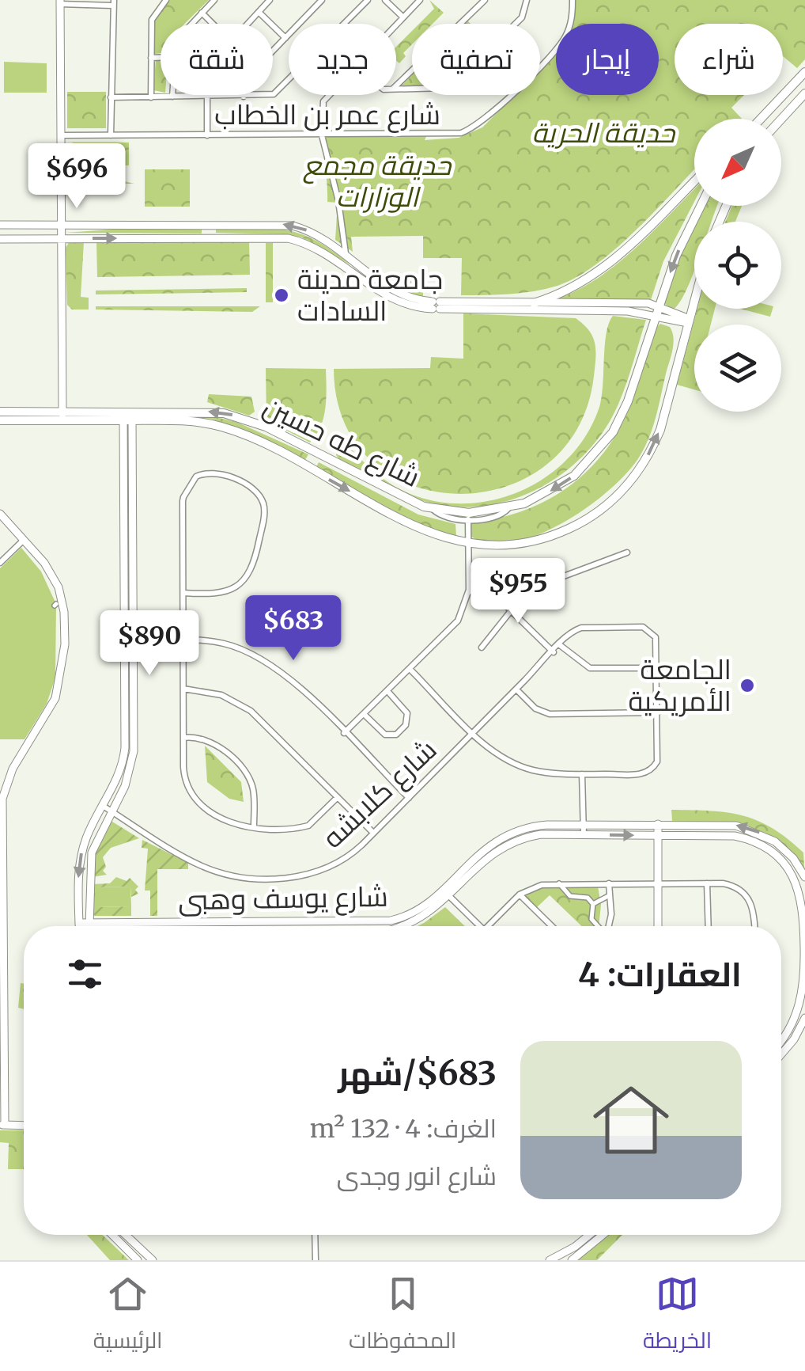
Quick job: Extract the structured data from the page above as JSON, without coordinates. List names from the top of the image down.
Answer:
{
  "streets": {
    "main road": ["شارع طه حسين"],
    "street": ["شارع عمر بن الخطاب", "شارع كلابشه", "شارع يوسف وهبى"]
  },
  "crossings": [
    ["شارع طه حسين", "شارع يوسف وهبى"],
    ["شارع كلابشه", "شارع يوسف وهبى"]
  ],
  "parks": ["حديقة الحرية", "حديقة مجمع الوزارات"],
  "places": ["جامعة مدينة السادات", "الجامعة الأمريكية"],
  "north": "bottom left",
  "page": {
    "chip": [
      "شراء",
      "إيجار",
      "تصفية",
      "جديد",
      "شقة"
    ],
    "price": [
      "$696",
      "$955",
      "$683",
      "$890"
    ],
    "heading": "العقارات: 4",
    "list": [
      {
        "name": "$683/شهر",
        "note": "الغرف: 4 · 132 m² · شارع انور وجدى"
      }
    ],
    "tabs": ["الخريطة", "المحفوظات", "الرئيسية"]
  }
}
